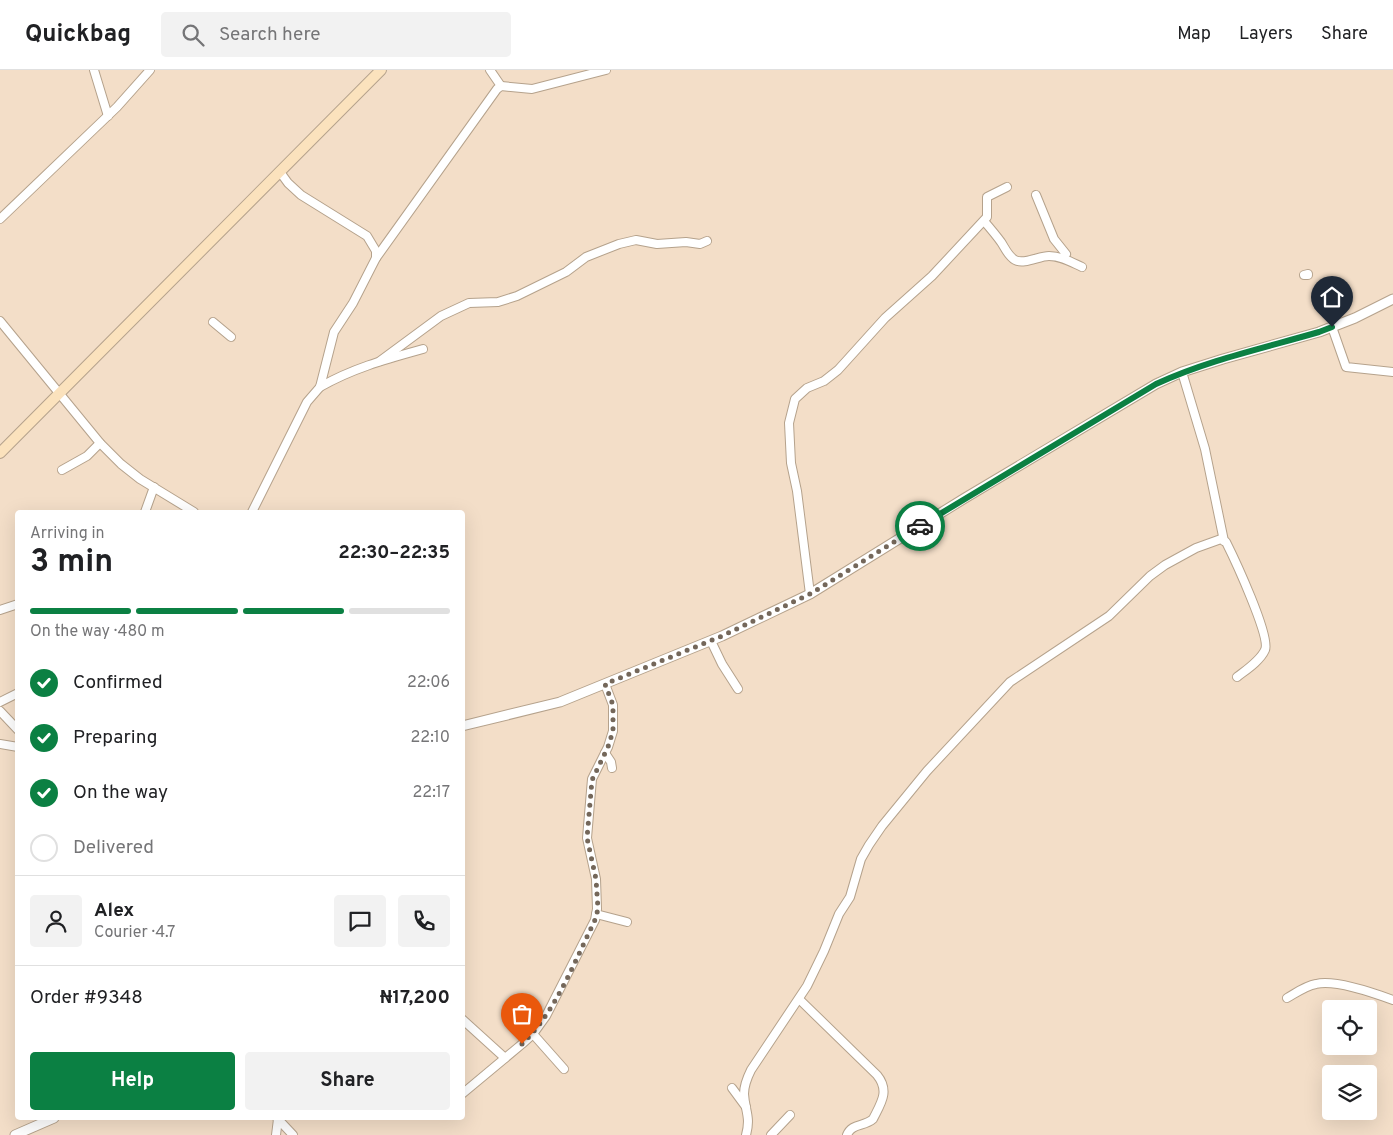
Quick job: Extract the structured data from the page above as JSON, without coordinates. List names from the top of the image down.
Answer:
{
  "page": {
    "header": "Quickbag",
    "search": "Search here",
    "nav": ["Map", "Layers", "Share"],
    "heading": ["3 min", "Arriving in", "22:30–22:35"],
    "panel": [
      "Alex",
      "Courier · 4.7",
      "Order #9348",
      "₦17,200"
    ],
    "bar": "On the way · 480 m",
    "list": [
      ["Confirmed", "22:06"],
      ["Preparing", "22:10"],
      ["On the way", "22:17"],
      "Delivered"
    ],
    "buttons": ["Help", "Share"]
  }
}
